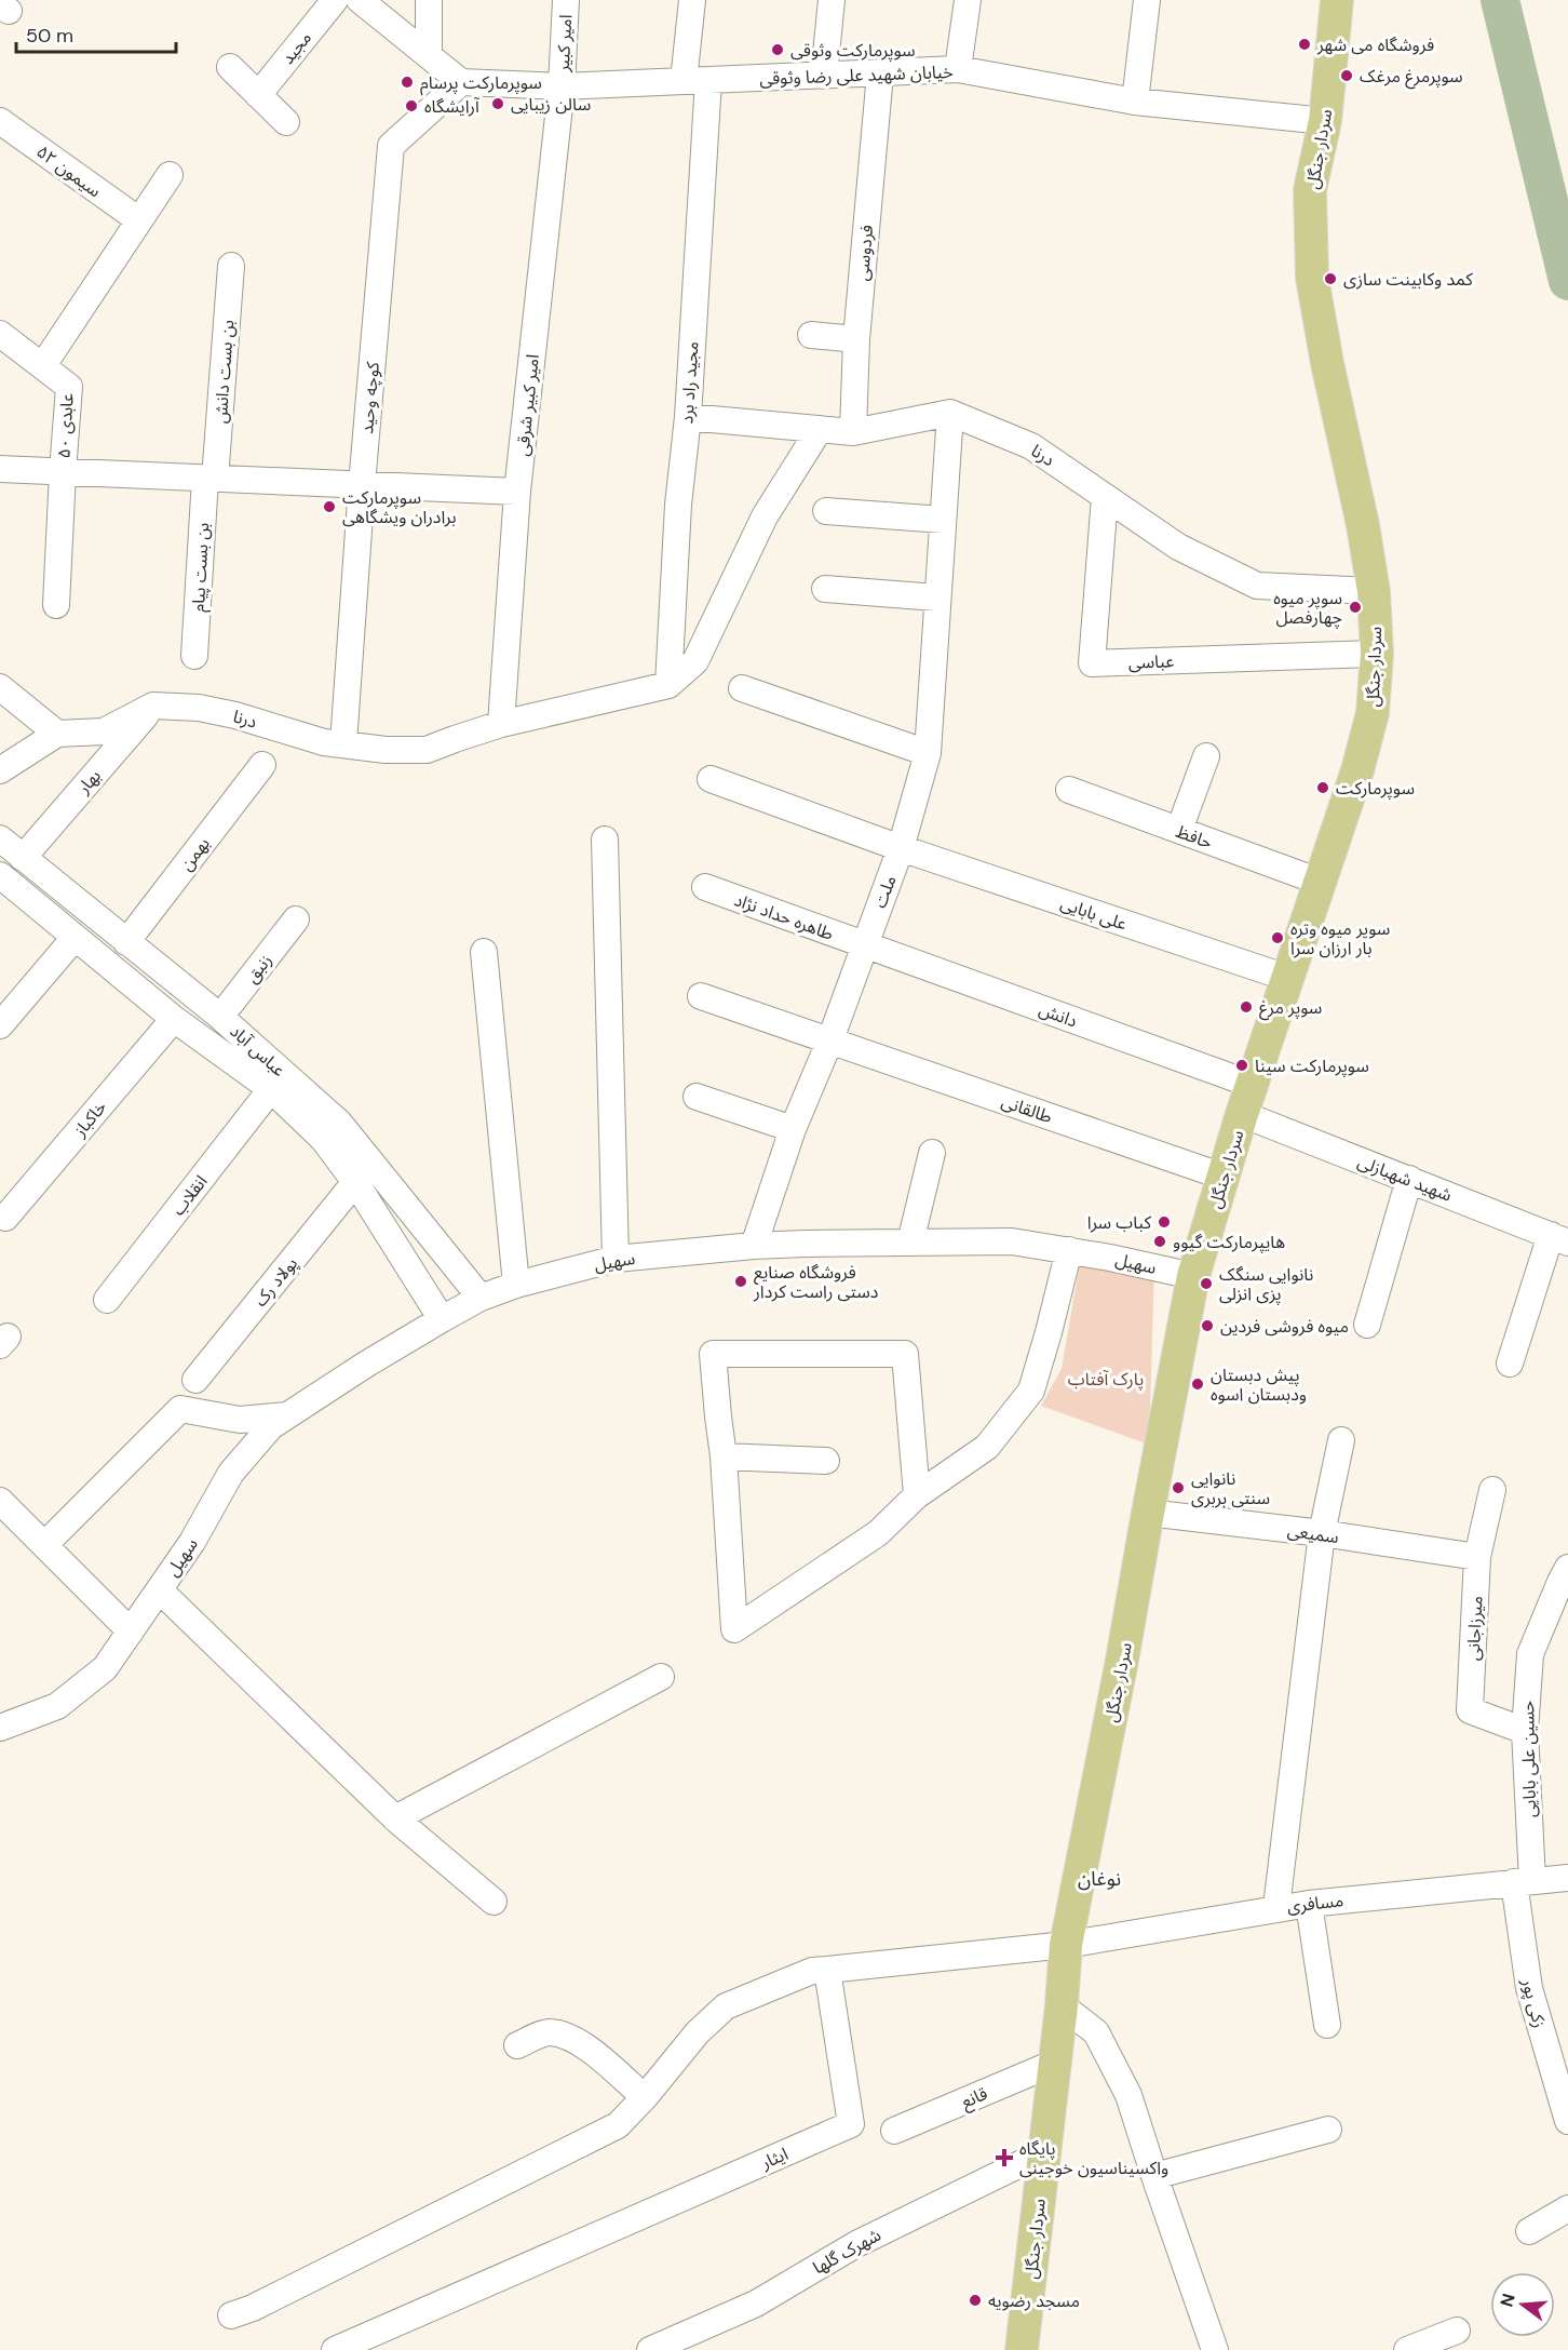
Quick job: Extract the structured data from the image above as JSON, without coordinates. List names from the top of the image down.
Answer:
{
  "streets": {
    "main road": ["سردار جنگل"],
    "street": [
      "امیر کبیر",
      "مجید",
      "خیابان شهید علی رضا وثوقی",
      "سیمون ۵۲",
      "فردوسی",
      "بن بست دانش",
      "مجید راد برد",
      "کوچه وحید",
      "امیر کبیر شرقی",
      "عابدی ۵۰",
      "درنا",
      "بن بست پیام",
      "عباسی",
      "بهار",
      "حافظ",
      "بهمن",
      "ملت",
      "علی بابایی",
      "طاهره حداد نژاد",
      "زنبق",
      "دانش",
      "عباس آباد",
      "طالقانی",
      "خاکباز",
      "شهید شهبازلی",
      "انقلاب",
      "سهیل",
      "پولاد رک",
      "سمیعی",
      "میرزاجانی",
      "حسین علی بابایی",
      "مسافری",
      "زکی پور",
      "قانع",
      "ایثار",
      "شهرک گلها"
    ]
  },
  "crossings": [
    ["امیر کبیر", "خیابان شهید علی رضا وثوقی"],
    ["امیر کبیر", "امیر کبیر شرقی"],
    ["خیابان شهید علی رضا وثوقی", "سردار جنگل"],
    ["خیابان شهید علی رضا وثوقی", "فردوسی"],
    ["خیابان شهید علی رضا وثوقی", "مجید راد برد"],
    ["خیابان شهید علی رضا وثوقی", "کوچه وحید"],
    ["خیابان شهید علی رضا وثوقی", "امیر کبیر شرقی"],
    ["سردار جنگل", "درنا"],
    ["سردار جنگل", "عباسی"],
    ["سردار جنگل", "حافظ"],
    ["سردار جنگل", "علی بابایی"],
    ["سردار جنگل", "دانش"],
    ["سردار جنگل", "طالقانی"],
    ["سردار جنگل", "شهید شهبازلی"],
    ["سردار جنگل", "سهیل"],
    ["سردار جنگل", "سمیعی"],
    ["سردار جنگل", "مسافری"],
    ["سردار جنگل", "قانع"],
    ["سردار جنگل", "شهرک گلها"],
    ["بن بست دانش", "بن بست پیام"],
    ["مجید راد برد", "درنا"],
    ["کوچه وحید", "درنا"],
    ["امیر کبیر شرقی", "درنا"],
    ["درنا", "عباسی"],
    ["درنا", "بهار"],
    ["درنا", "ملت"],
    ["بهار", "عباس آباد"],
    ["بهمن", "عباس آباد"],
    ["ملت", "علی بابایی"],
    ["ملت", "طاهره حداد نژاد"],
    ["ملت", "دانش"],
    ["ملت", "طالقانی"],
    ["ملت", "سهیل"],
    ["طاهره حداد نژاد", "دانش"],
    ["زنبق", "عباس آباد"],
    ["دانش", "شهید شهبازلی"],
    ["عباس آباد", "خاکباز"],
    ["عباس آباد", "انقلاب"],
    ["عباس آباد", "سهیل"],
    ["عباس آباد", "پولاد رک"],
    ["سمیعی", "میرزاجانی"],
    ["میرزاجانی", "حسین علی بابایی"],
    ["حسین علی بابایی", "مسافری"],
    ["حسین علی بابایی", "زکی پور"],
    ["مسافری", "زکی پور"]
  ],
  "districts": ["نوغان"],
  "parks": ["پارک آفتاب"],
  "places": {
    "other": [
      "فروشگاه می شهر",
      "سوپرمارکت وثوقی",
      "سوپرمرغ مرغک",
      "سوپرمارکت پرسام",
      "سالن زیبایی",
      "آرایشگاه",
      "کمد وکابینت سازی",
      "سوپرمارکت برادران ویشگاهی",
      "سوپر میوه چهارفصل",
      "سوپرمارکت",
      "سوپر میوه وتره بار ارزان سرا",
      "سوپر مرغ",
      "سوپرمارکت سینا",
      "کباب سرا",
      "هایپرمارکت گیوو",
      "فروشگاه صنایع دستی راست کردار",
      "نانوایی سنگک پزی انزلی",
      "میوه فروشی فردین",
      "پیش دبستان ودبستان اسوه",
      "نانوایی سنتی بربری",
      "مسجد رضویه"
    ],
    "health": ["پایگاه واکسیناسیون خوجینی"]
  },
  "scale_bar": "50 m",
  "north": "left"
}
